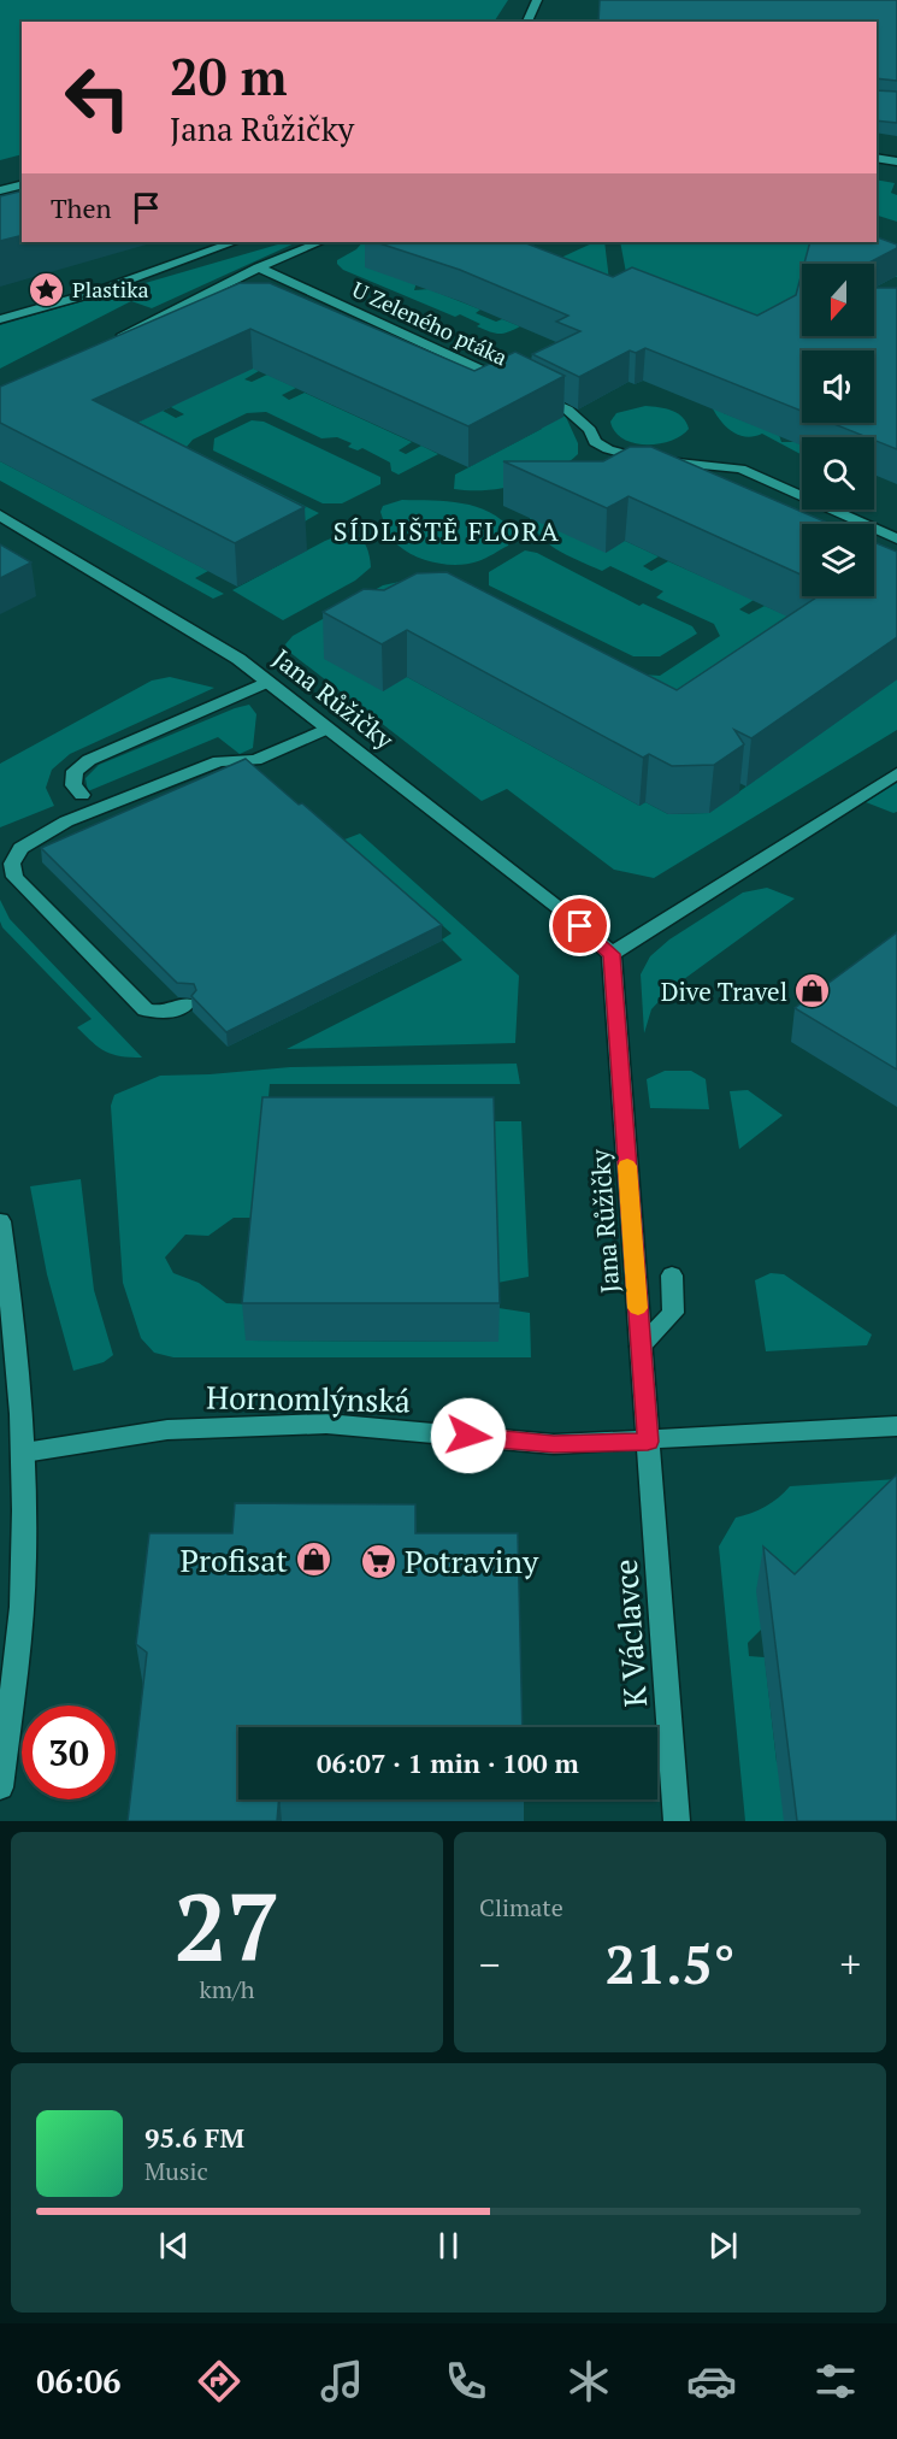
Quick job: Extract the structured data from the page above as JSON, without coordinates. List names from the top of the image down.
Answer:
{
  "streets": {
    "street": [
      "U Zeleného ptáka",
      "Jana Růžičky",
      "Hornomlýnská",
      "K Václavce"
    ]
  },
  "crossings": [
    ["Jana Růžičky", "Hornomlýnská"],
    ["Jana Růžičky", "K Václavce"],
    ["Hornomlýnská", "K Václavce"]
  ],
  "districts": ["SÍDLIŠTĚ FLORA"],
  "places": {
    "place": ["Plastika"],
    "shop": ["Dive Travel", "Profisat"],
    "supermarket": ["Potraviny"]
  },
  "north": "bottom",
  "page": {
    "turn": ["20 m", "Jana Růžičky"],
    "then": "Then",
    "limit": "30",
    "trip": "06:07 · 1 min · 100 m",
    "tile": [
      ["27", "km/h"],
      "Climate"
    ],
    "heat": ["−", "21.5°", "+"],
    "song": ["95.6 FM", "Music"],
    "tabs": "06:06"
  }
}
